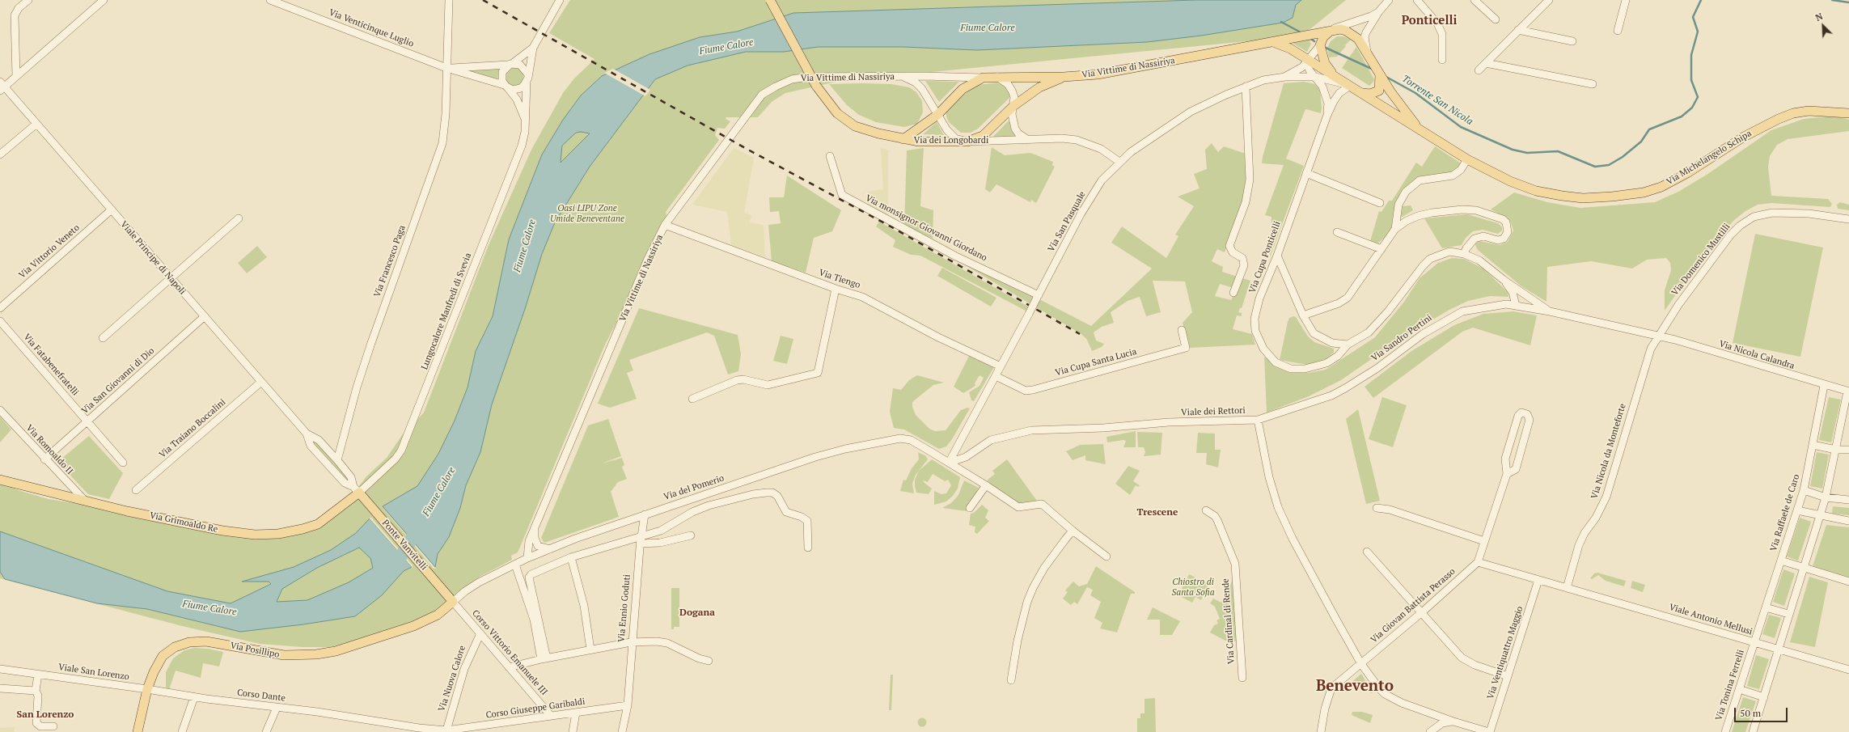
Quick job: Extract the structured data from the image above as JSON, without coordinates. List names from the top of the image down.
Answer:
{
  "streets": {
    "main road": [
      "Via Vittime di Nassiriya",
      "Via dei Longobardi",
      "Via Michelangelo Schipa",
      "Via Grimoaldo Re",
      "Ponte Vanvitelli",
      "Via Posillipo"
    ],
    "street": [
      "Via Venticinque Luglio",
      "Via San Pasquale",
      "Via monsignor Giovanni Giordano",
      "Via Vittorio Veneto",
      "Via Cupa Ponticelli",
      "Viale Principe di Napoli",
      "Via Domenico Mustilli",
      "Via Francesco Paga",
      "Via Tiengo",
      "Lungocalore Manfredi di Svevia",
      "Via Sandro Pertini",
      "Via Nicola Calandra",
      "Via Cupa Santa Lucia",
      "Via Fatabenefratelli",
      "Via San Giovanni di Dio",
      "Viale dei Rettori",
      "Via Traiano Boccalini",
      "Via Romoaldo II",
      "Via Nicola da Monteforte",
      "Via del Pomerio",
      "Via Raffaele de Caro",
      "Via Giovan Battista Perasso",
      "Via Ennio Goduti",
      "Viale Antonio Mellusi",
      "Via Cardinal di Rende",
      "Corso Vittorio Emanuele III",
      "Via Ventiquattro Maggio",
      "Viale San Lorenzo",
      "Via Nuova Calore",
      "Via Tonina Ferrelli",
      "Corso Dante",
      "Corso Giuseppe Garibaldi"
    ]
  },
  "crossings": [
    ["Via Venticinque Luglio", "Via Francesco Paga"],
    ["Via Venticinque Luglio", "Lungocalore Manfredi di Svevia"],
    ["Via Vittime di Nassiriya", "Via dei Longobardi"],
    ["Via Vittime di Nassiriya", "Via Michelangelo Schipa"],
    ["Via Vittime di Nassiriya", "Via Tiengo"],
    ["Via Vittime di Nassiriya", "Via del Pomerio"],
    ["Via dei Longobardi", "Via San Pasquale"],
    ["Via San Pasquale", "Via monsignor Giovanni Giordano"],
    ["Via San Pasquale", "Via Tiengo"],
    ["Via San Pasquale", "Via Cupa Santa Lucia"],
    ["Via San Pasquale", "Viale dei Rettori"],
    ["Via San Pasquale", "Via del Pomerio"],
    ["Via Vittorio Veneto", "Viale Principe di Napoli"],
    ["Viale Principe di Napoli", "Via San Giovanni di Dio"],
    ["Viale Principe di Napoli", "Via Traiano Boccalini"],
    ["Via Domenico Mustilli", "Via Sandro Pertini"],
    ["Via Domenico Mustilli", "Via Nicola Calandra"],
    ["Via Domenico Mustilli", "Via Nicola da Monteforte"],
    ["Lungocalore Manfredi di Svevia", "Via Grimoaldo Re"],
    ["Lungocalore Manfredi di Svevia", "Ponte Vanvitelli"],
    ["Via Sandro Pertini", "Via Nicola Calandra"],
    ["Via Sandro Pertini", "Viale dei Rettori"],
    ["Via Sandro Pertini", "Via Nicola da Monteforte"],
    ["Via Nicola Calandra", "Via Nicola da Monteforte"],
    ["Via Nicola Calandra", "Via Raffaele de Caro"],
    ["Via Fatabenefratelli", "Via San Giovanni di Dio"],
    ["Via San Giovanni di Dio", "Via Romoaldo II"],
    ["Viale dei Rettori", "Via del Pomerio"],
    ["Viale dei Rettori", "Via Giovan Battista Perasso"],
    ["Viale dei Rettori", "Via Ventiquattro Maggio"],
    ["Via Romoaldo II", "Via Grimoaldo Re"],
    ["Via Nicola da Monteforte", "Viale Antonio Mellusi"],
    ["Via del Pomerio", "Ponte Vanvitelli"],
    ["Via del Pomerio", "Via Ennio Goduti"],
    ["Via del Pomerio", "Via Posillipo"],
    ["Via del Pomerio", "Corso Vittorio Emanuele III"],
    ["Via Raffaele de Caro", "Viale Antonio Mellusi"],
    ["Via Raffaele de Caro", "Via Tonina Ferrelli"],
    ["Via Grimoaldo Re", "Ponte Vanvitelli"],
    ["Ponte Vanvitelli", "Via Posillipo"],
    ["Ponte Vanvitelli", "Corso Vittorio Emanuele III"],
    ["Via Giovan Battista Perasso", "Viale Antonio Mellusi"],
    ["Via Ennio Goduti", "Corso Giuseppe Garibaldi"],
    ["Viale Antonio Mellusi", "Via Ventiquattro Maggio"],
    ["Viale Antonio Mellusi", "Via Tonina Ferrelli"],
    ["Via Posillipo", "Corso Vittorio Emanuele III"],
    ["Via Posillipo", "Viale San Lorenzo"],
    ["Via Posillipo", "Corso Dante"],
    ["Corso Vittorio Emanuele III", "Via Nuova Calore"],
    ["Corso Vittorio Emanuele III", "Corso Giuseppe Garibaldi"],
    ["Viale San Lorenzo", "Corso Dante"],
    ["Via Nuova Calore", "Corso Dante"],
    ["Via Nuova Calore", "Corso Giuseppe Garibaldi"],
    ["Corso Dante", "Corso Giuseppe Garibaldi"]
  ],
  "districts": [
    "Ponticelli",
    "Trescene",
    "Dogana",
    "Benevento",
    "San Lorenzo"
  ],
  "water": ["Fiume Calore", "Torrente San Nicola"],
  "parks": ["Oasi LIPU Zone Umide Beneventane", "Chiostro di Santa Sofia"],
  "scale_bar": "50 m",
  "north": "top left"
}
